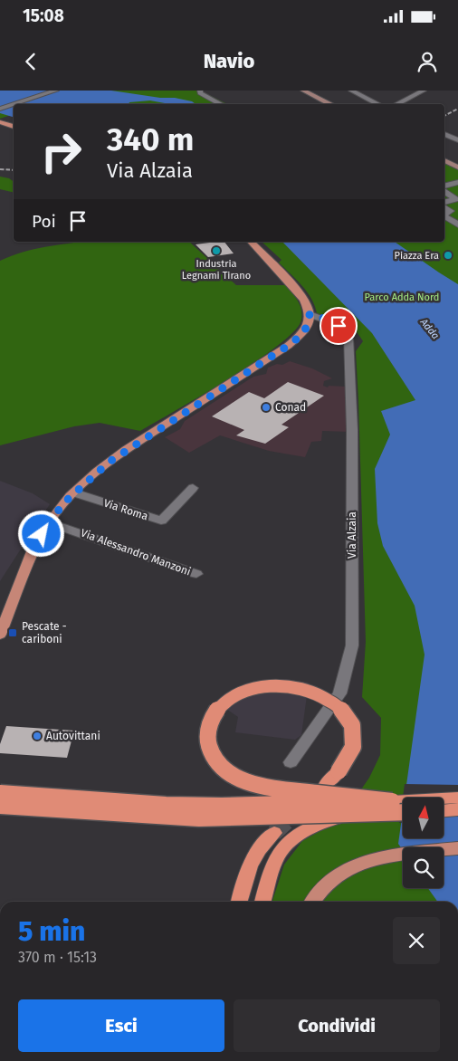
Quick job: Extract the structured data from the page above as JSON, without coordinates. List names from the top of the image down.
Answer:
{
  "streets": {
    "street": ["Via Roma", "Via Alzaia", "Via Alessandro Manzoni"]
  },
  "water": ["Adda"],
  "parks": ["Parco Adda Nord"],
  "places": {
    "other": [
      "Industria Legnami Tirano",
      "Piazza Era",
      "Conad",
      "Autovittani"
    ],
    "transit": ["Pescate - cariboni"]
  },
  "north": "top",
  "page": {
    "status": "15:08",
    "header": "Navio",
    "turn": ["340 m", "Via Alzaia"],
    "then": "Poi",
    "heading": ["5 min", "370 m · 15:13"],
    "buttons": ["Esci", "Condividi"]
  }
}
